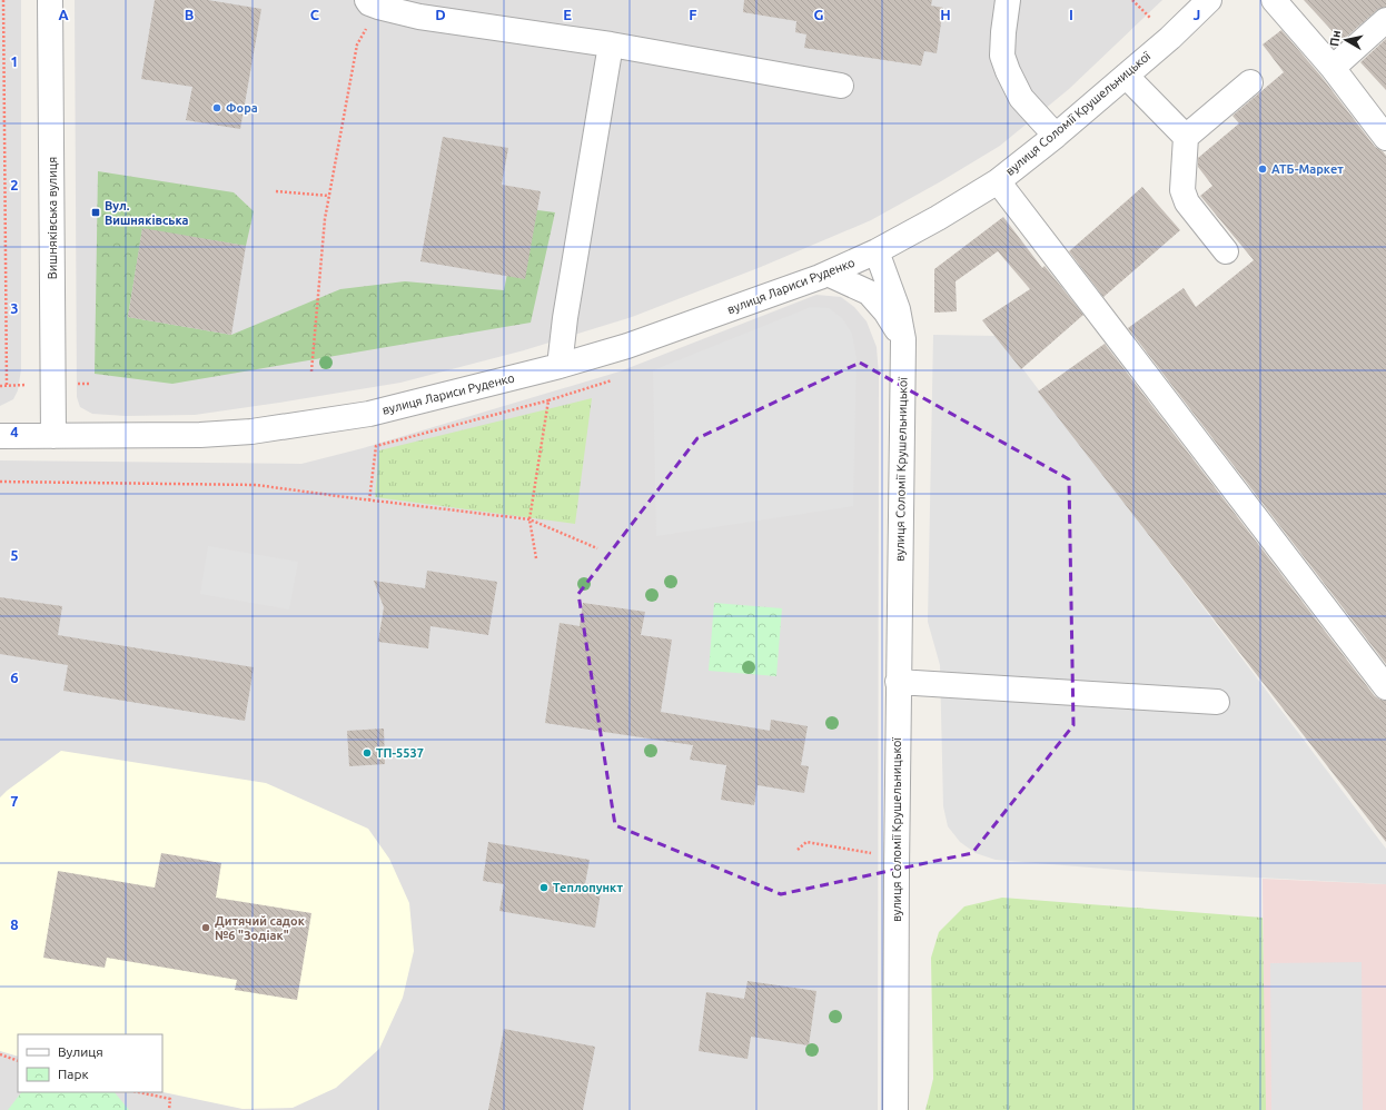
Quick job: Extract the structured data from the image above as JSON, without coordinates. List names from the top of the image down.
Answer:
{
  "streets": {
    "street": ["вулиця Соломії Крушельницької", "Вишняківська вулиця", "вулиця Лариси Руденко"]
  },
  "crossings": [
    ["вулиця Соломії Крушельницької", "вулиця Лариси Руденко"],
    ["Вишняківська вулиця", "вулиця Лариси Руденко"]
  ],
  "places": {
    "other": [
      "Фора",
      "АТБ-Маркет",
      "ТП-5537",
      "Теплопункт",
      "Дитячий садок №6 \"Зодіак\""
    ],
    "transit": ["Вул. Вишняківська"]
  },
  "legend": ["Вулиця", "Парк"],
  "north": "left",
  "grid": {
    "columns": [
      "A",
      "B",
      "C",
      "D",
      "E",
      "F",
      "G",
      "H",
      "I",
      "J"
    ],
    "rows": [
      "1",
      "2",
      "3",
      "4",
      "5",
      "6",
      "7",
      "8"
    ]
  }
}
